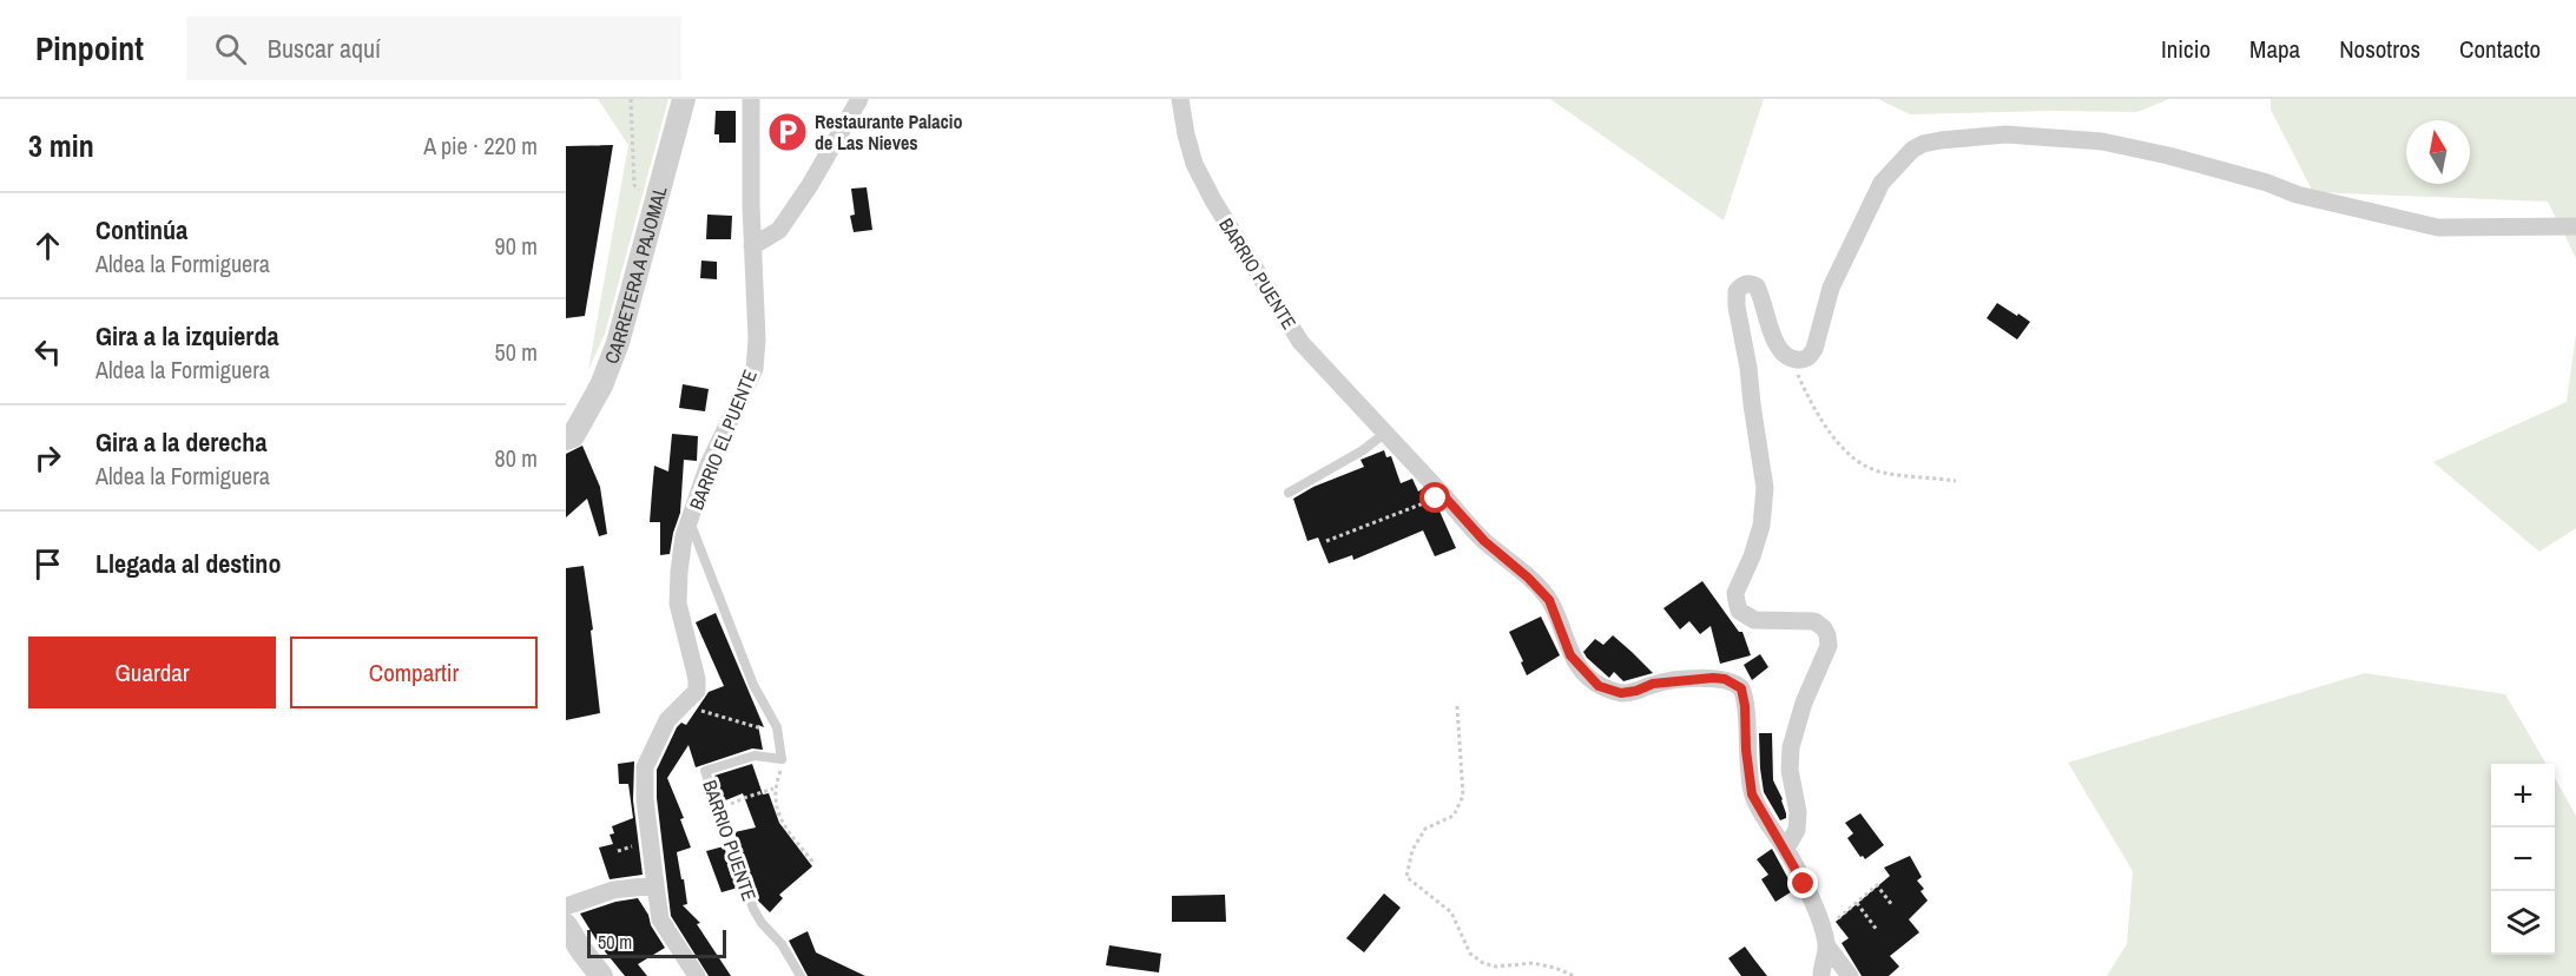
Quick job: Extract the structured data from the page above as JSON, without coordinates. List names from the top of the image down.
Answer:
{
  "streets": {
    "street": ["BARRIO PUENTE", "CARRETERA A PAJOMAL", "BARRIO EL PUENTE"]
  },
  "places": {
    "parking": ["Restaurante Palacio de Las Nieves"]
  },
  "scale_bar": "50 m",
  "north": "top",
  "page": {
    "header": "Pinpoint",
    "search": "Buscar aquí",
    "nav": [
      "Inicio",
      "Mapa",
      "Nosotros",
      "Contacto"
    ],
    "heading": ["3 min", "A pie · 220 m"],
    "list": [
      ["Continúa", "Aldea la Formiguera", "90 m"],
      ["Gira a la izquierda", "Aldea la Formiguera", "50 m"],
      ["Gira a la derecha", "Aldea la Formiguera", "80 m"],
      "Llegada al destino"
    ],
    "buttons": ["Guardar", "Compartir"],
    "map_buttons": ["+", "−"],
    "scale": "50 m"
  }
}
